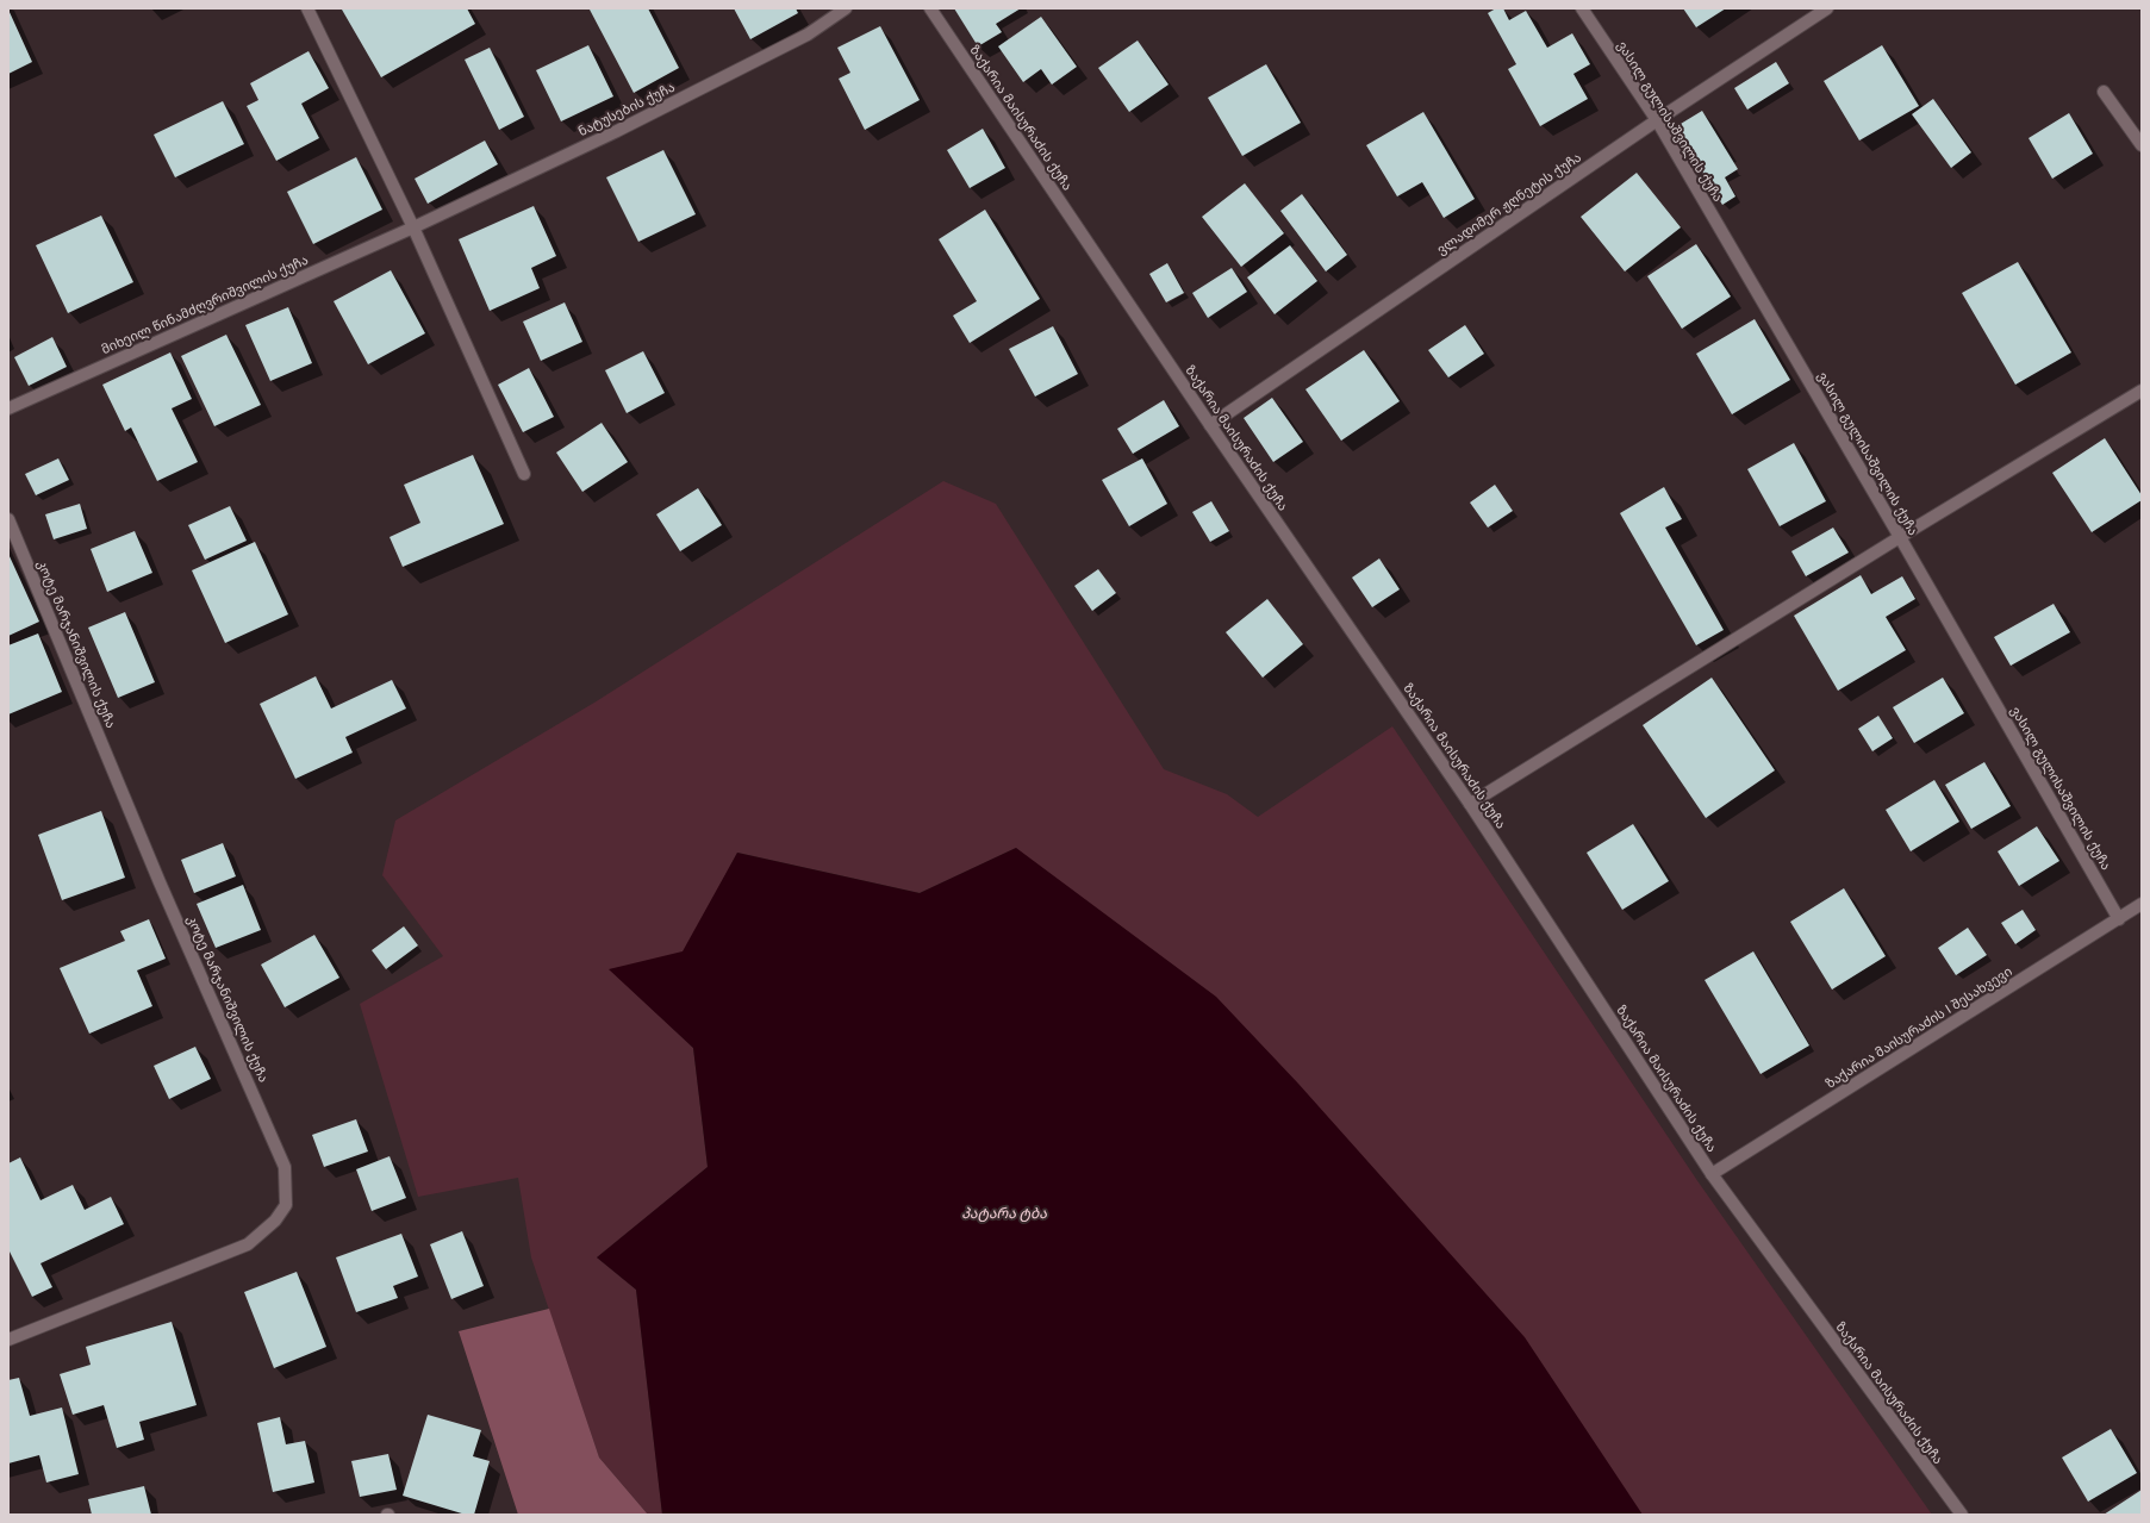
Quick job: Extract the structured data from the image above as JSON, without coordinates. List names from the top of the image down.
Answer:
{
  "streets": {
    "street": [
      "ნატუსების ქუჩა",
      "ზაქარია მაისურაძის ქუჩა",
      "ვასილ გულისაშვილის ქუჩა",
      "ვლადიმერ ჟღნეტის ქუჩა",
      "მიხეილ წინამძღვრიშვილის ქუჩა",
      "კოტე მარჯანიშვილის ქუჩა",
      "ზაქარია მაისურაძის I შესახვევი"
    ]
  },
  "crossings": [
    ["ნატუსების ქუჩა", "მიხეილ წინამძღვრიშვილის ქუჩა"],
    ["ზაქარია მაისურაძის ქუჩა", "ვლადიმერ ჟღნეტის ქუჩა"],
    ["ზაქარია მაისურაძის ქუჩა", "ზაქარია მაისურაძის I შესახვევი"],
    ["ვასილ გულისაშვილის ქუჩა", "ვლადიმერ ჟღნეტის ქუჩა"],
    ["ვასილ გულისაშვილის ქუჩა", "ზაქარია მაისურაძის I შესახვევი"]
  ],
  "water": ["პატარა ტბა"]
}
